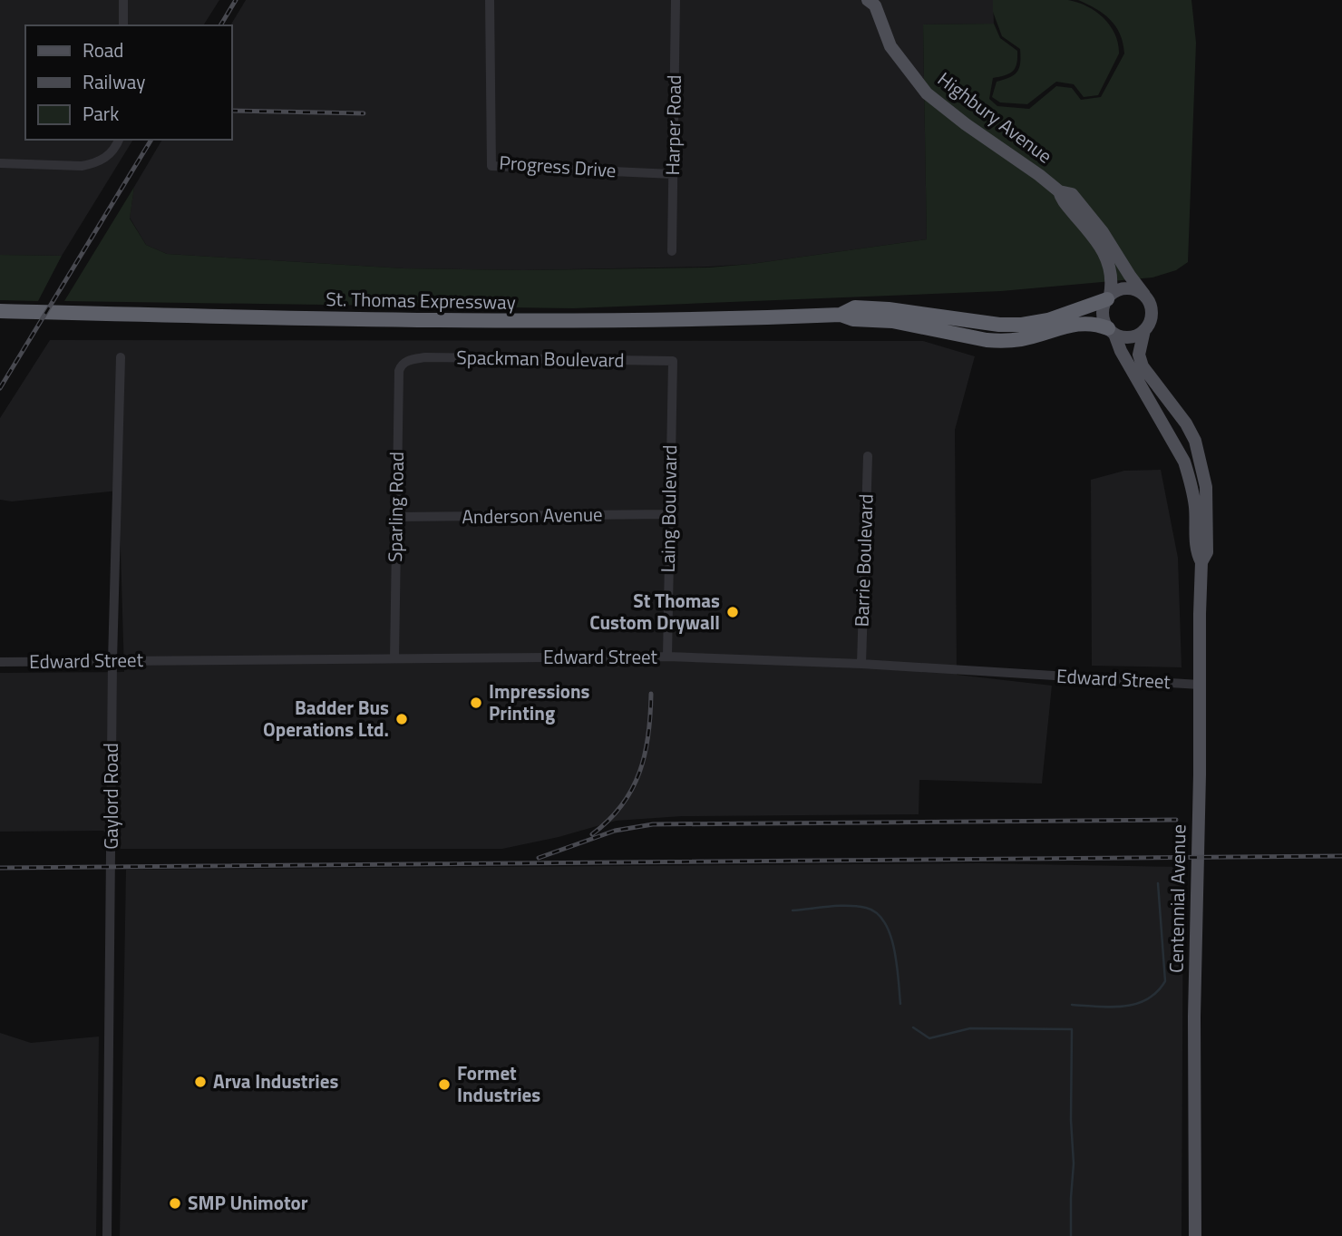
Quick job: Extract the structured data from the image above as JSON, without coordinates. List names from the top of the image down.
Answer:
{
  "streets": {
    "highway": ["St. Thomas Expressway"],
    "main road": ["Highbury Avenue", "Centennial Avenue"],
    "street": [
      "Harper Road",
      "Progress Drive",
      "Spackman Boulevard",
      "Sparling Road",
      "Laing Boulevard",
      "Anderson Avenue",
      "Barrie Boulevard",
      "Edward Street",
      "Gaylord Road"
    ]
  },
  "crossings": [
    ["Highbury Avenue", "St. Thomas Expressway"],
    ["Highbury Avenue", "Centennial Avenue"],
    ["Harper Road", "Progress Drive"],
    ["St. Thomas Expressway", "Centennial Avenue"],
    ["Spackman Boulevard", "Sparling Road"],
    ["Spackman Boulevard", "Laing Boulevard"],
    ["Sparling Road", "Anderson Avenue"],
    ["Sparling Road", "Edward Street"],
    ["Laing Boulevard", "Anderson Avenue"],
    ["Laing Boulevard", "Edward Street"],
    ["Barrie Boulevard", "Edward Street"],
    ["Edward Street", "Gaylord Road"],
    ["Edward Street", "Centennial Avenue"]
  ],
  "places": [
    "St Thomas Custom Drywall",
    "Impressions Printing",
    "Badder Bus Operations Ltd.",
    "Arva Industries",
    "Formet Industries",
    "SMP Unimotor"
  ],
  "legend": ["Road", "Railway", "Park"]
}
